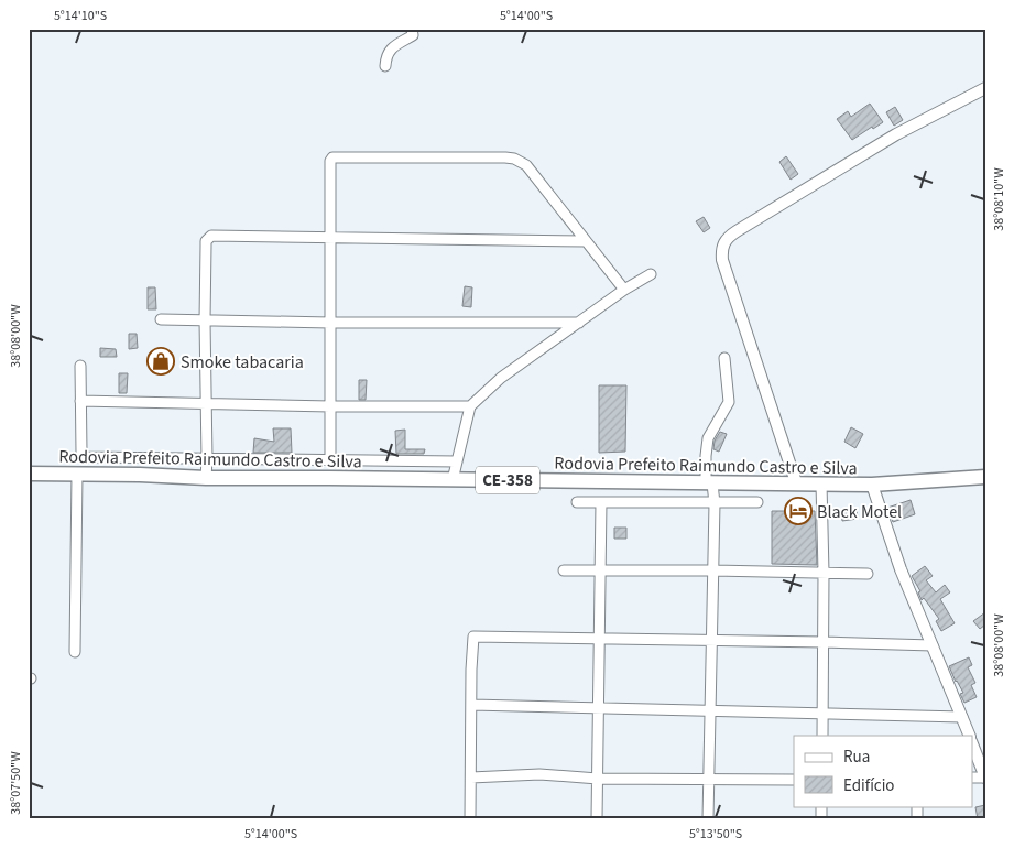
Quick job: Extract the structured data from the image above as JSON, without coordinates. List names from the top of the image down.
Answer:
{
  "streets": {
    "main road": ["Rodovia Prefeito Raimundo Castro e Silva", "CE-358"]
  },
  "places": {
    "shop": ["Smoke tabacaria"],
    "hotel": ["Black Motel"]
  },
  "legend": ["Rua", "Edifício"],
  "coordinates": [
    "5°14'10\"S",
    "5°14'00\"S",
    "38°08'10\"W",
    "38°08'00\"W",
    "38°07'50\"W",
    "5°13'50\"S"
  ]
}
